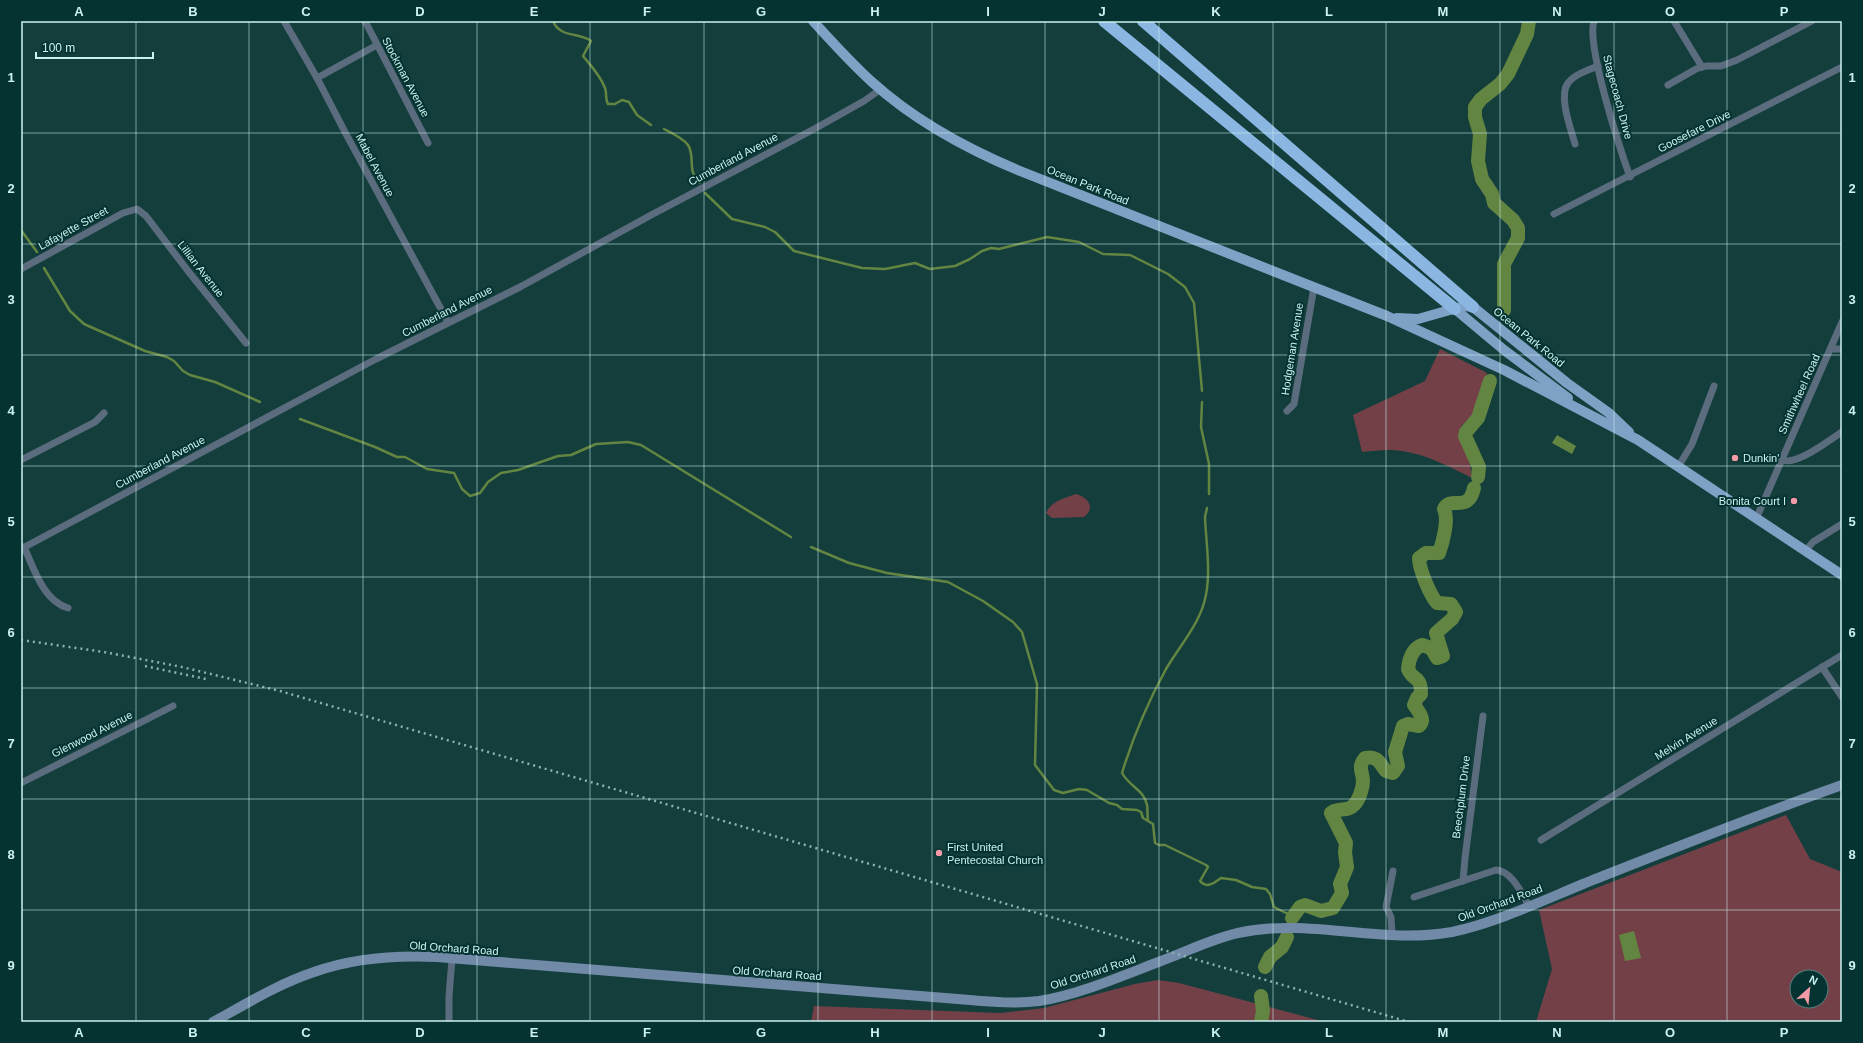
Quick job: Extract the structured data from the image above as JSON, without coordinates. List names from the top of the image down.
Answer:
{
  "streets": {
    "main road": ["Ocean Park Road"],
    "street": [
      "Stockman Avenue",
      "Stagecoach Drive",
      "Goosefare Drive",
      "Cumberland Avenue",
      "Mabel Avenue",
      "Lafayette Street",
      "Lillian Avenue",
      "Hodgeman Avenue",
      "Smithwheel Road",
      "Glenwood Avenue",
      "Melvin Avenue",
      "Beechplum Drive",
      "Old Orchard Road"
    ]
  },
  "crossings": [
    ["Stagecoach Drive", "Goosefare Drive"],
    ["Cumberland Avenue", "Mabel Avenue"],
    ["Cumberland Avenue", "Ocean Park Road"],
    ["Ocean Park Road", "Hodgeman Avenue"],
    ["Ocean Park Road", "Smithwheel Road"],
    ["Lafayette Street", "Lillian Avenue"]
  ],
  "places": ["Dunkin'", "Bonita Court I", "First United Pentecostal Church"],
  "scale_bar": "100 m",
  "north": "top right",
  "grid": {
    "columns": [
      "A",
      "B",
      "C",
      "D",
      "E",
      "F",
      "G",
      "H",
      "I",
      "J",
      "K",
      "L",
      "M",
      "N",
      "O",
      "P"
    ],
    "rows": [
      "1",
      "2",
      "3",
      "4",
      "5",
      "6",
      "7",
      "8",
      "9"
    ]
  }
}
